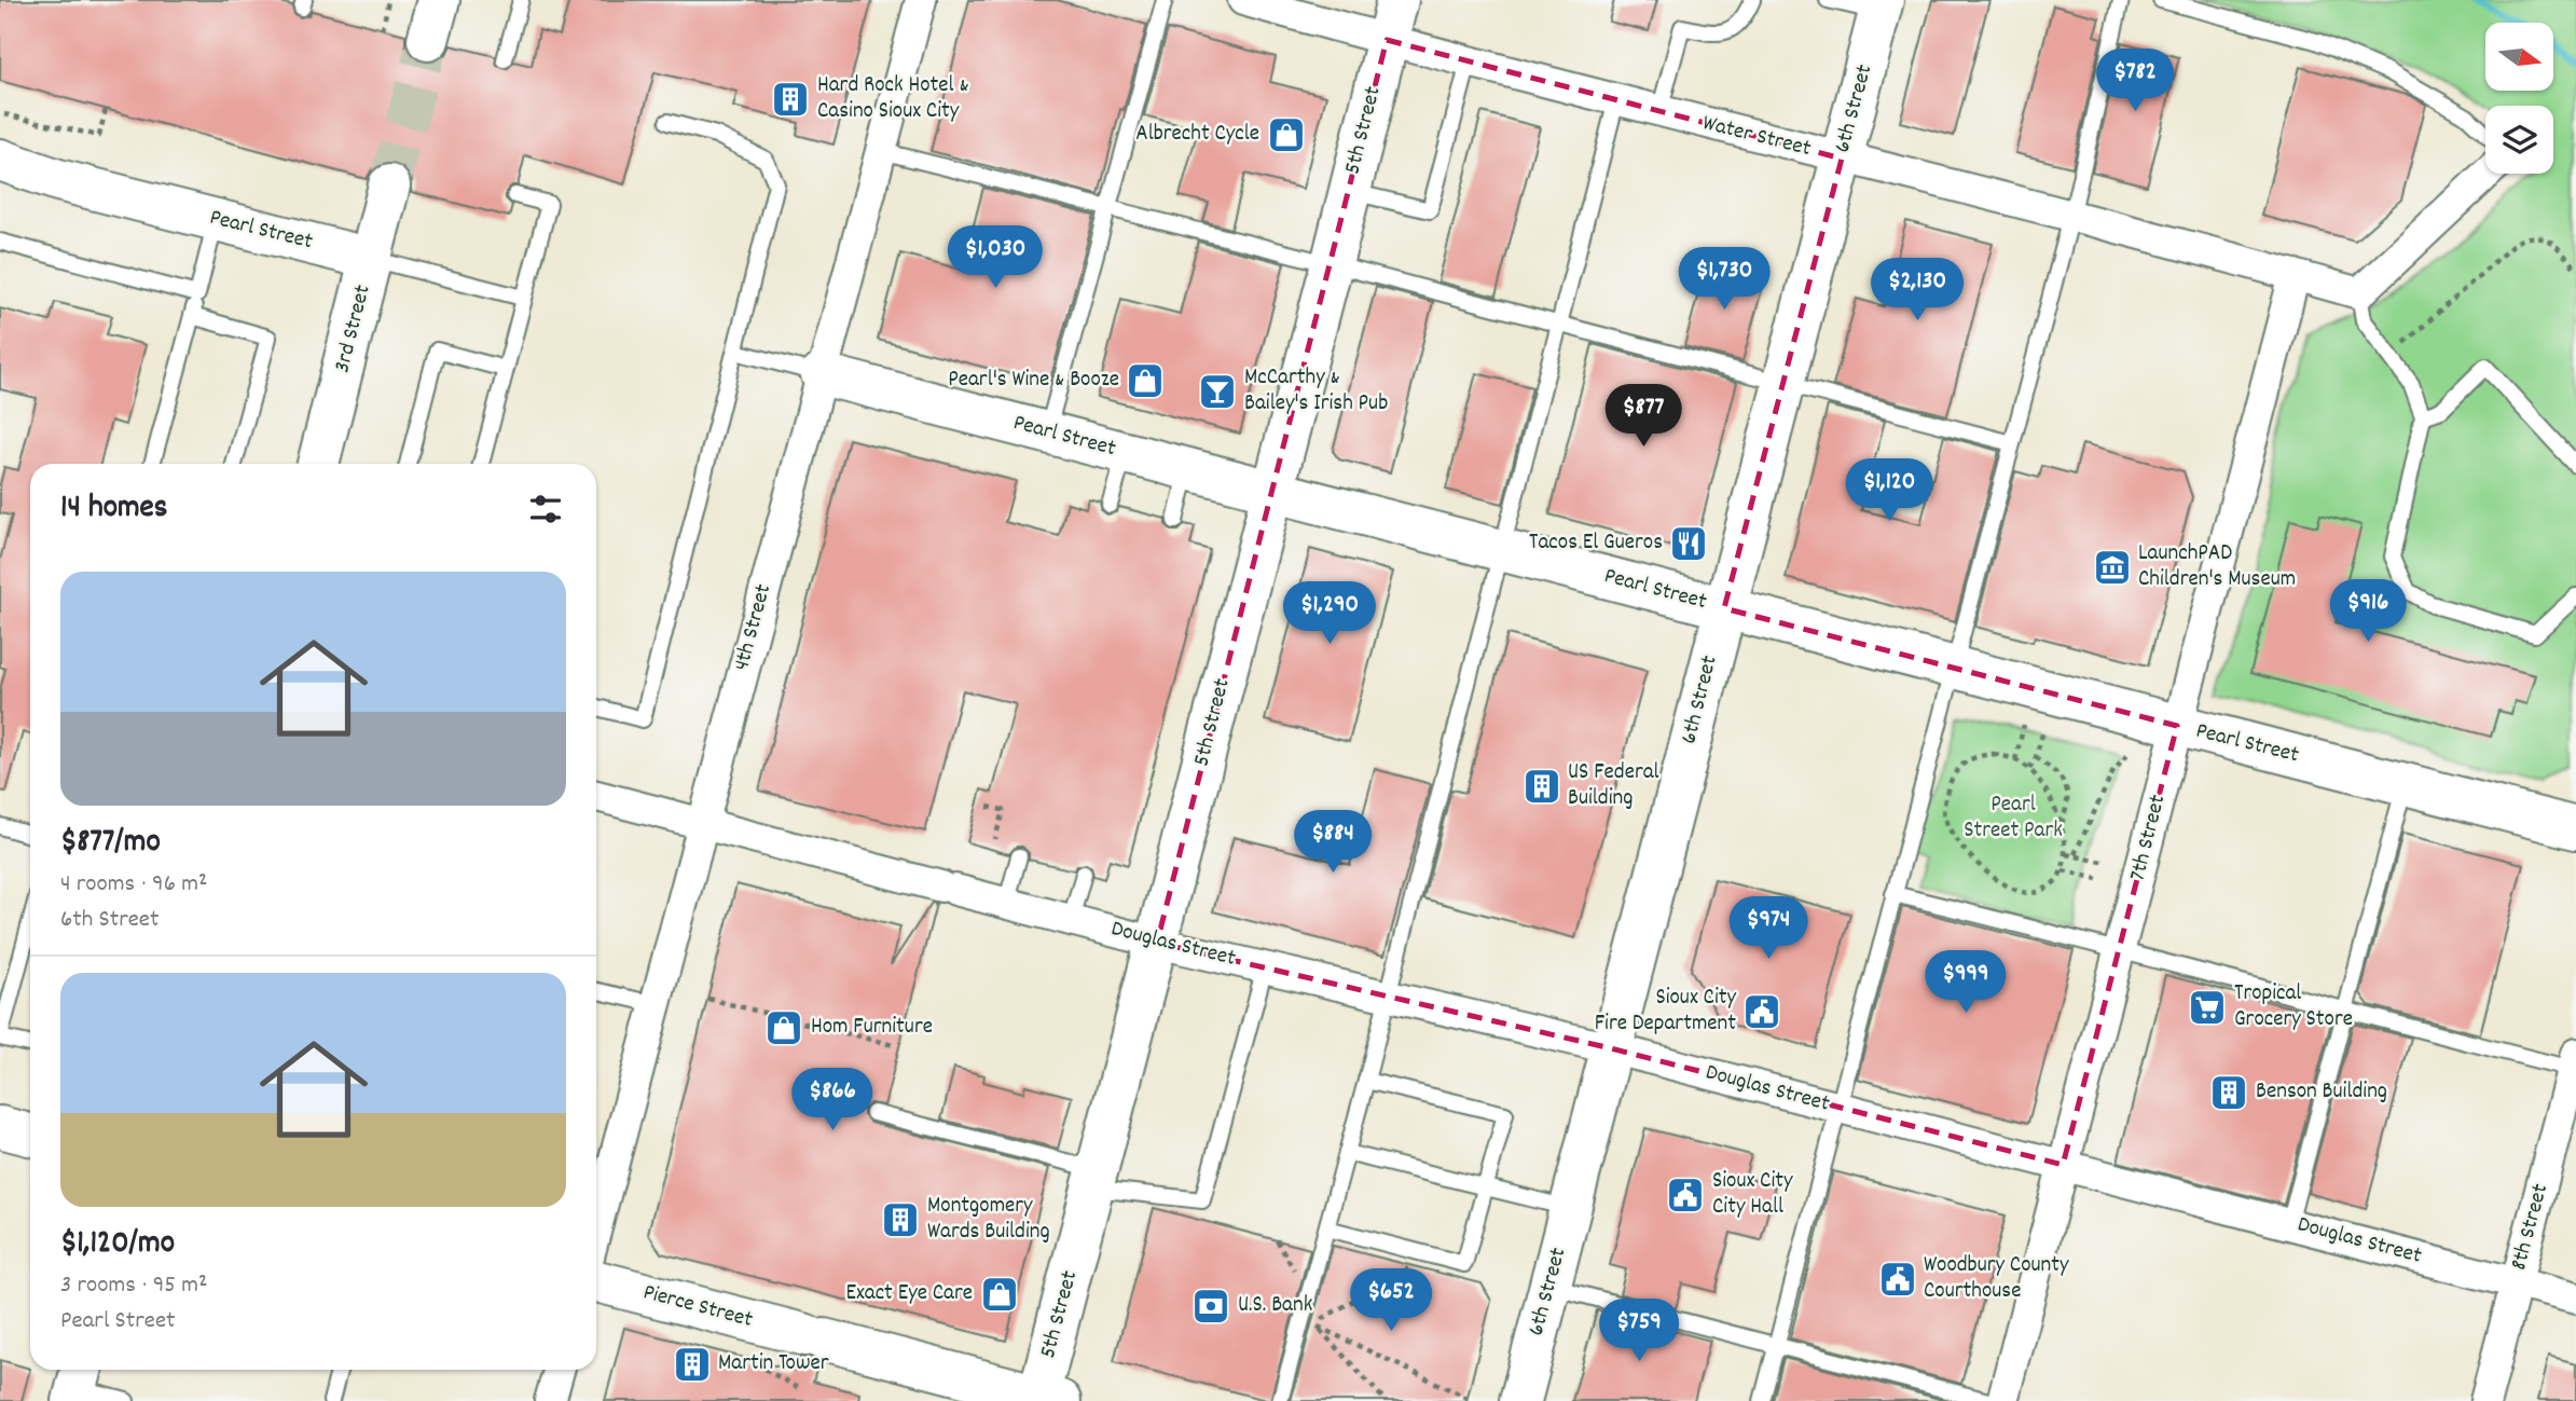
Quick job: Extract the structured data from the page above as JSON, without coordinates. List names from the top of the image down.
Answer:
{
  "streets": {
    "main road": [
      "6th Street",
      "5th Street",
      "Pearl Street",
      "3rd Street",
      "Pierce Street"
    ],
    "street": [
      "Water Street",
      "4th Street",
      "7th Street",
      "Douglas Street",
      "8th Street"
    ]
  },
  "crossings": [
    ["6th Street", "Water Street"],
    ["6th Street", "Pearl Street"],
    ["6th Street", "Douglas Street"],
    ["5th Street", "Water Street"],
    ["5th Street", "Pearl Street"],
    ["5th Street", "Douglas Street"],
    ["5th Street", "Pierce Street"],
    ["Water Street", "7th Street"],
    ["Pearl Street", "3rd Street"],
    ["Pearl Street", "4th Street"],
    ["Pearl Street", "7th Street"],
    ["4th Street", "Douglas Street"],
    ["7th Street", "Douglas Street"],
    ["Douglas Street", "8th Street"]
  ],
  "parks": ["Pearl Street Park"],
  "places": {
    "building": [
      "Hard Rock Hotel & Casino Sioux City",
      "US Federal Building",
      "Benson Building",
      "Montgomery Wards Building",
      "Martin Tower"
    ],
    "shop": [
      "Albrecht Cycle",
      "Pearl's Wine & Booze",
      "Hom Furniture",
      "Exact Eye Care"
    ],
    "bar": ["McCarthy & Bailey's Irish Pub"],
    "restaurant": ["Tacos El Gueros"],
    "museum": ["LaunchPAD Children's Museum"],
    "supermarket": ["Tropical Grocery Store"],
    "public building": ["Sioux City Fire Department", "Sioux City City Hall", "Woodbury County Courthouse"],
    "bank": ["U.S. Bank"]
  },
  "north": "right",
  "page": {
    "price": [
      "$782",
      "$1,030",
      "$1,730",
      "$2,130",
      "$877",
      "$1,120",
      "$916",
      "$1,290",
      "$884",
      "$974",
      "$999",
      "$866",
      "$652",
      "$759"
    ],
    "heading": "14 homes",
    "list": [
      {
        "name": "$877/mo",
        "note": "4 rooms · 96 m² · 6th Street"
      },
      {
        "name": "$1,120/mo",
        "note": "3 rooms · 95 m² · Pearl Street"
      }
    ]
  }
}
